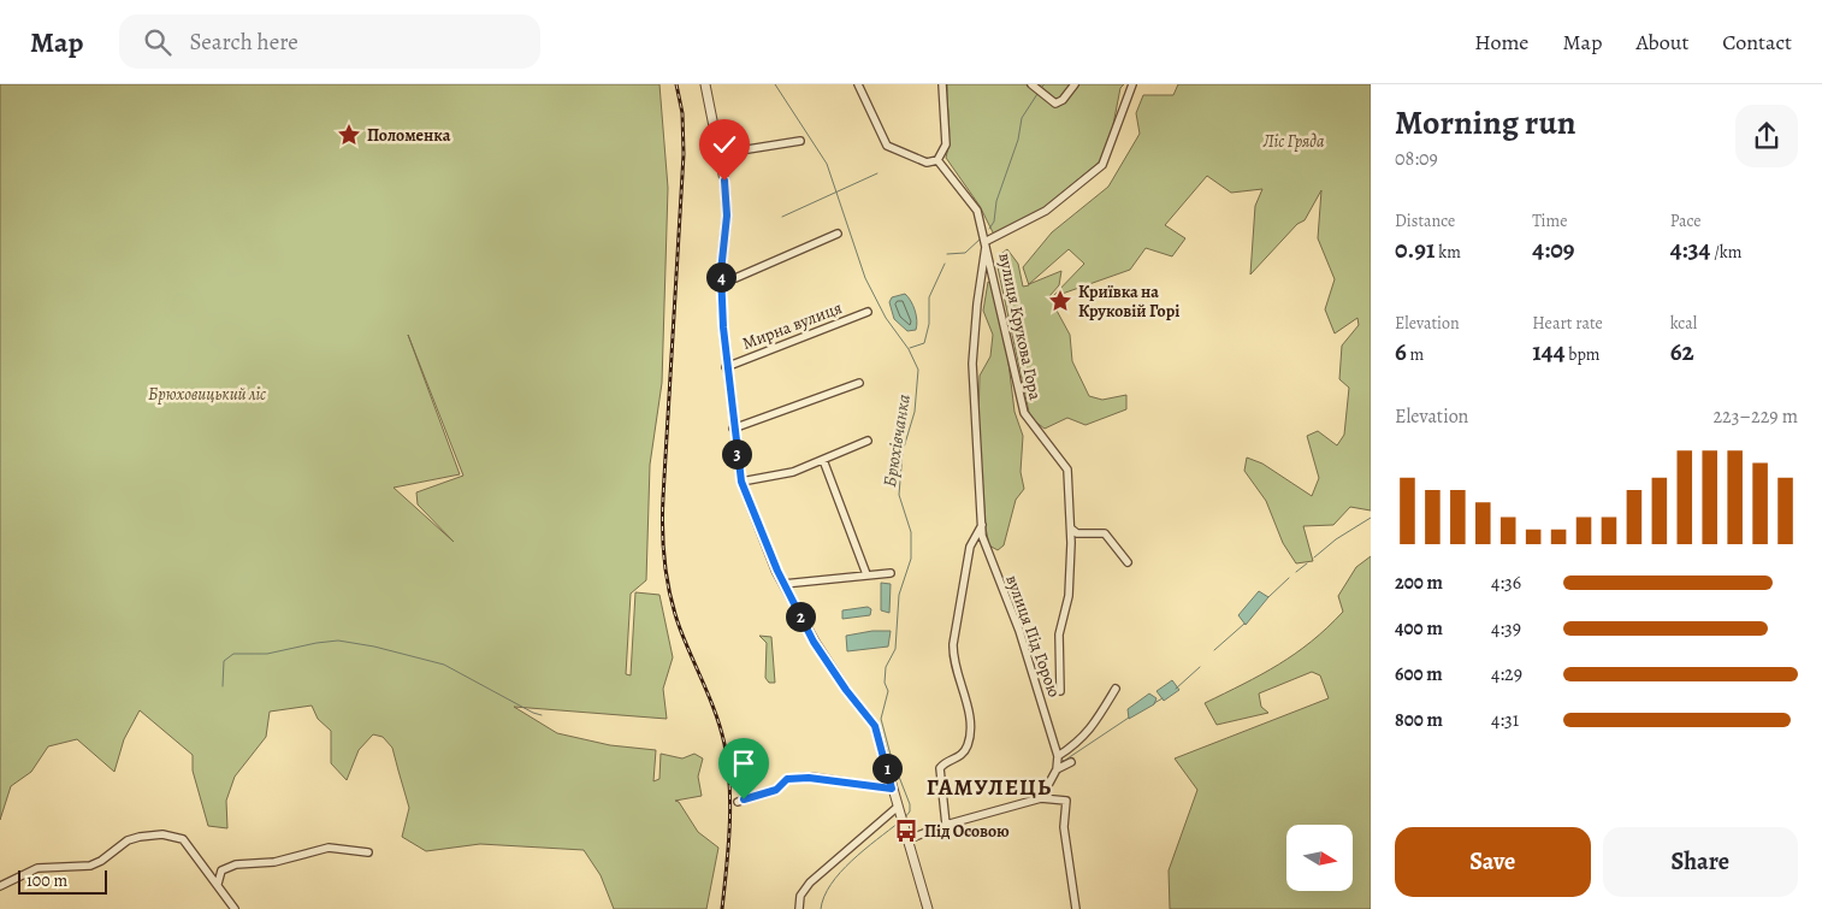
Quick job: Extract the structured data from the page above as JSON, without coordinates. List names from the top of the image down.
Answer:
{
  "streets": {
    "street": ["Мирна вулиця", "вулиця Крукова Гора", "вулиця Під Горою"]
  },
  "crossings": [
    ["вулиця Крукова Гора", "вулиця Під Горою"]
  ],
  "districts": ["ГАМУЛЕЦЬ"],
  "water": ["Брюхівчанка"],
  "parks": ["Ліс Гряда", "Брюховицький ліс"],
  "places": {
    "place": ["Поломенка", "Криївка на Круковій Горі"],
    "bus stop": ["Під Осовою"]
  },
  "scale_bar": "100 m",
  "north": "right",
  "page": {
    "header": "Map",
    "search": "Search here",
    "nav": [
      "Home",
      "Map",
      "About",
      "Contact"
    ],
    "heading": ["Morning run", "08:09"],
    "stats": [
      ["Distance", "0.91 km"],
      ["Time", "4:09"],
      ["Pace", "4:34 /km"],
      ["Elevation", "6 m"],
      ["Heart rate", "144 bpm"],
      ["kcal", "62"]
    ],
    "pins": [
      "4",
      "3",
      "2",
      "1"
    ],
    "chart": ["Elevation", "223–229 m"],
    "list": [
      {
        "name": "200 m",
        "note": "4:36"
      },
      {
        "name": "400 m",
        "note": "4:39"
      },
      {
        "name": "600 m",
        "note": "4:29"
      },
      {
        "name": "800 m",
        "note": "4:31"
      }
    ],
    "buttons": ["Save", "Share"],
    "scale": "100 m"
  }
}
